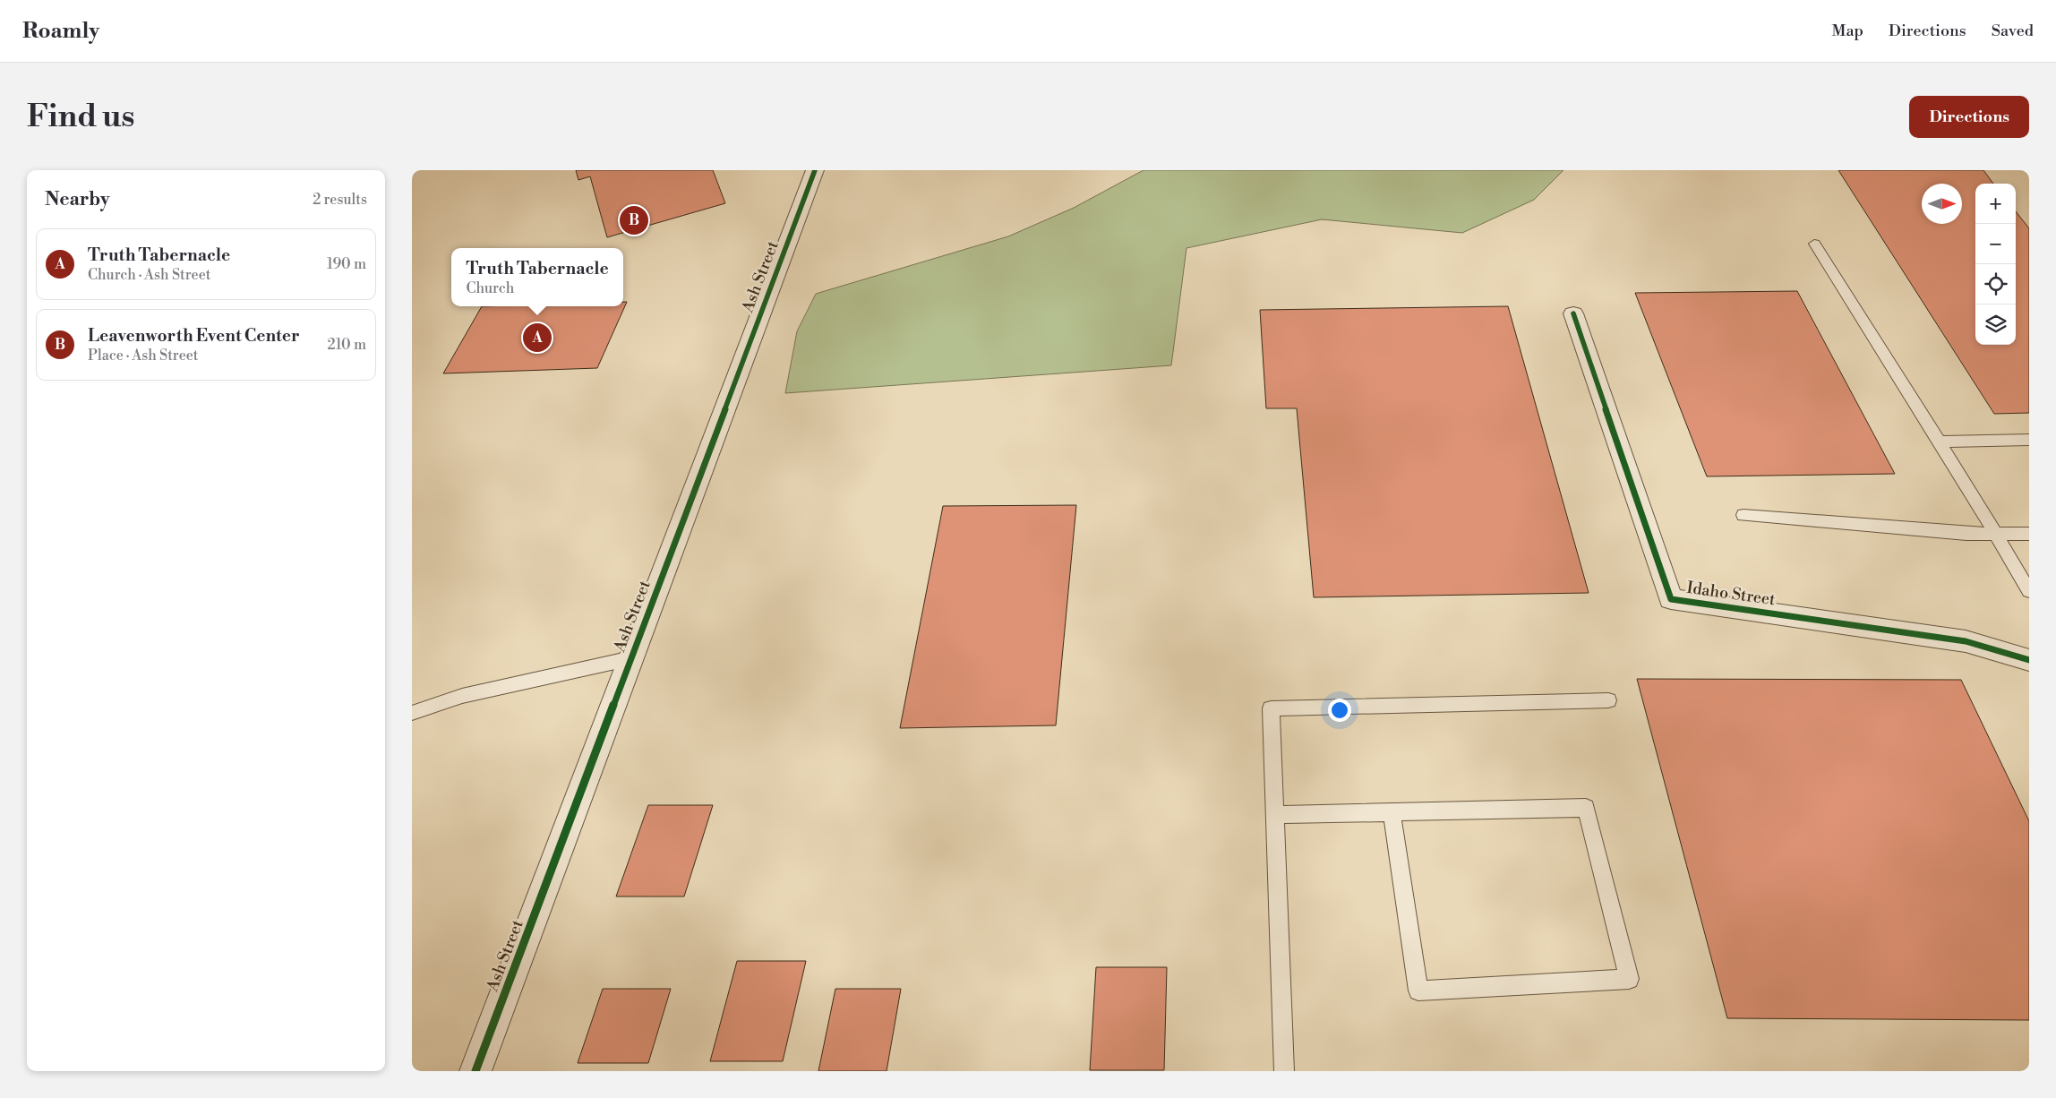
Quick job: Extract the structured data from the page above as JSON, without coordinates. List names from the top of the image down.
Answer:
{
  "streets": {
    "street": ["Ash Street", "Idaho Street"]
  },
  "north": "right",
  "page": {
    "header": "Roamly",
    "nav": ["Map", "Directions", "Saved"],
    "buttons": "Directions",
    "title": "Find us",
    "heading": ["Nearby", "2 results"],
    "map_buttons": ["+", "−"],
    "pins": ["B", "A"],
    "list": [
      {
        "mark": "A",
        "name": "Truth Tabernacle",
        "note": "Church · Ash Street",
        "value": "190 m"
      },
      {
        "mark": "B",
        "name": "Leavenworth Event Center",
        "note": "Place · Ash Street",
        "value": "210 m"
      }
    ],
    "popup": ["Truth Tabernacle", "Church"]
  }
}
